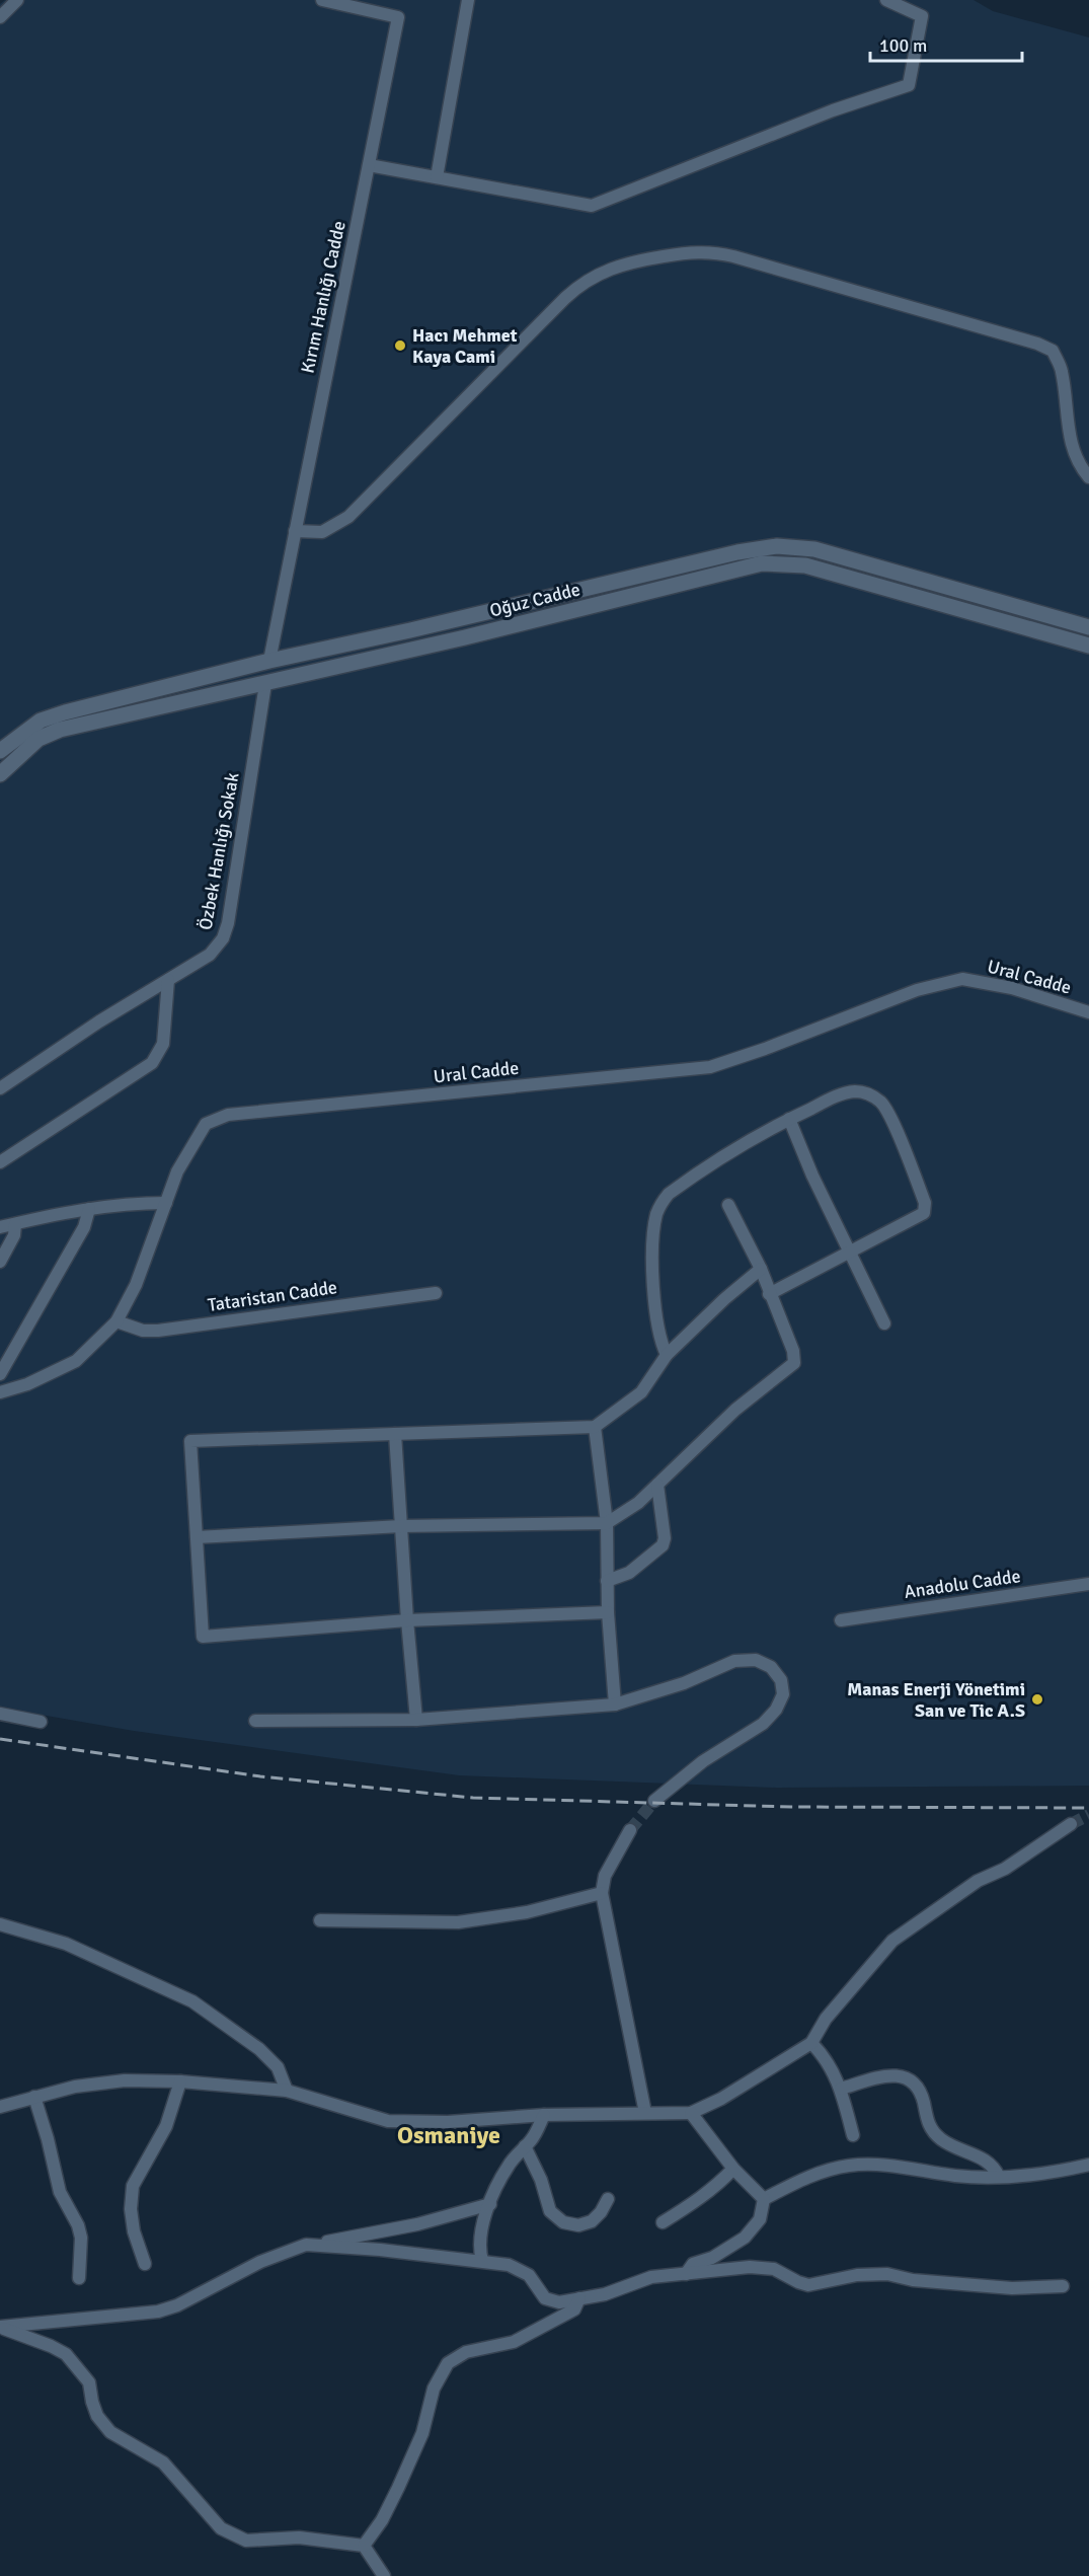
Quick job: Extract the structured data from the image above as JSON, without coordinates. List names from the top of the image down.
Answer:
{
  "streets": {
    "street": [
      "Kırım Hanlığı Cadde",
      "Oğuz Cadde",
      "Özbek Hanlığı Sokak",
      "Ural Cadde",
      "Tataristan Cadde",
      "Anadolu Cadde"
    ]
  },
  "crossings": [
    ["Kırım Hanlığı Cadde", "Oğuz Cadde"],
    ["Oğuz Cadde", "Özbek Hanlığı Sokak"],
    ["Ural Cadde", "Tataristan Cadde"]
  ],
  "districts": ["Osmaniye"],
  "places": ["Hacı Mehmet Kaya Cami", "Manas Enerji Yönetimi San ve Tic A.S"],
  "scale_bar": "100 m"
}
